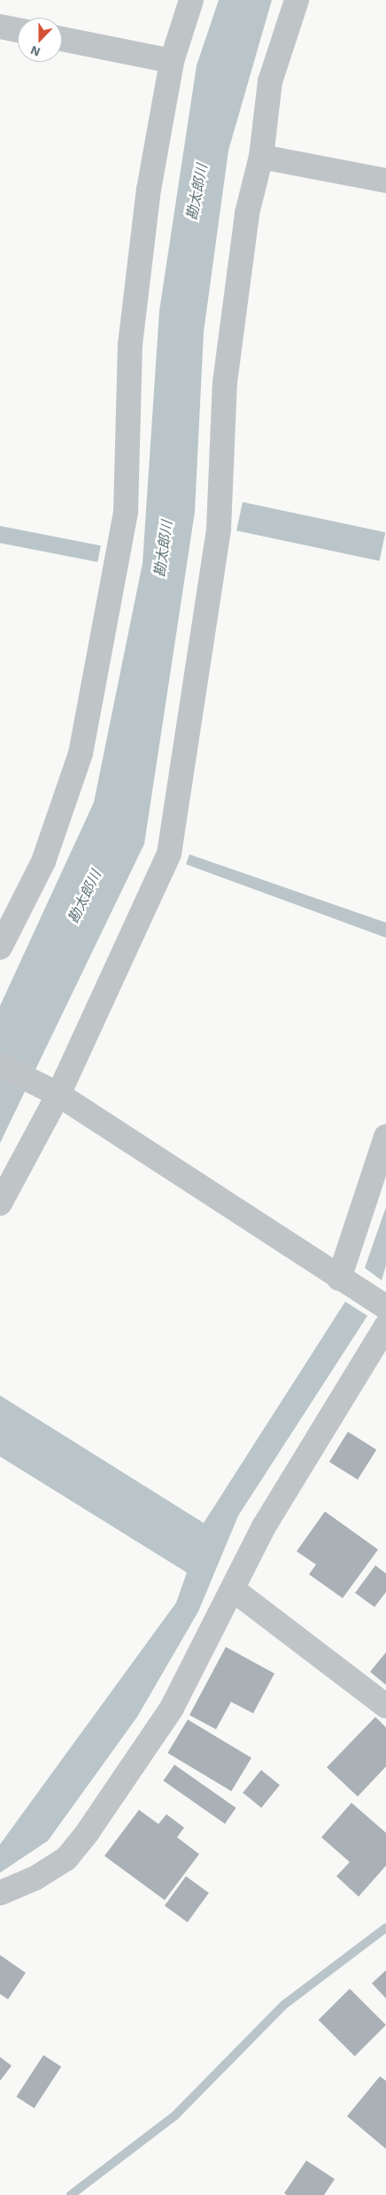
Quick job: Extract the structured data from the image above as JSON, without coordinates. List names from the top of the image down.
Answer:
{
  "water": ["勘太郎川"],
  "north": "bottom"
}
